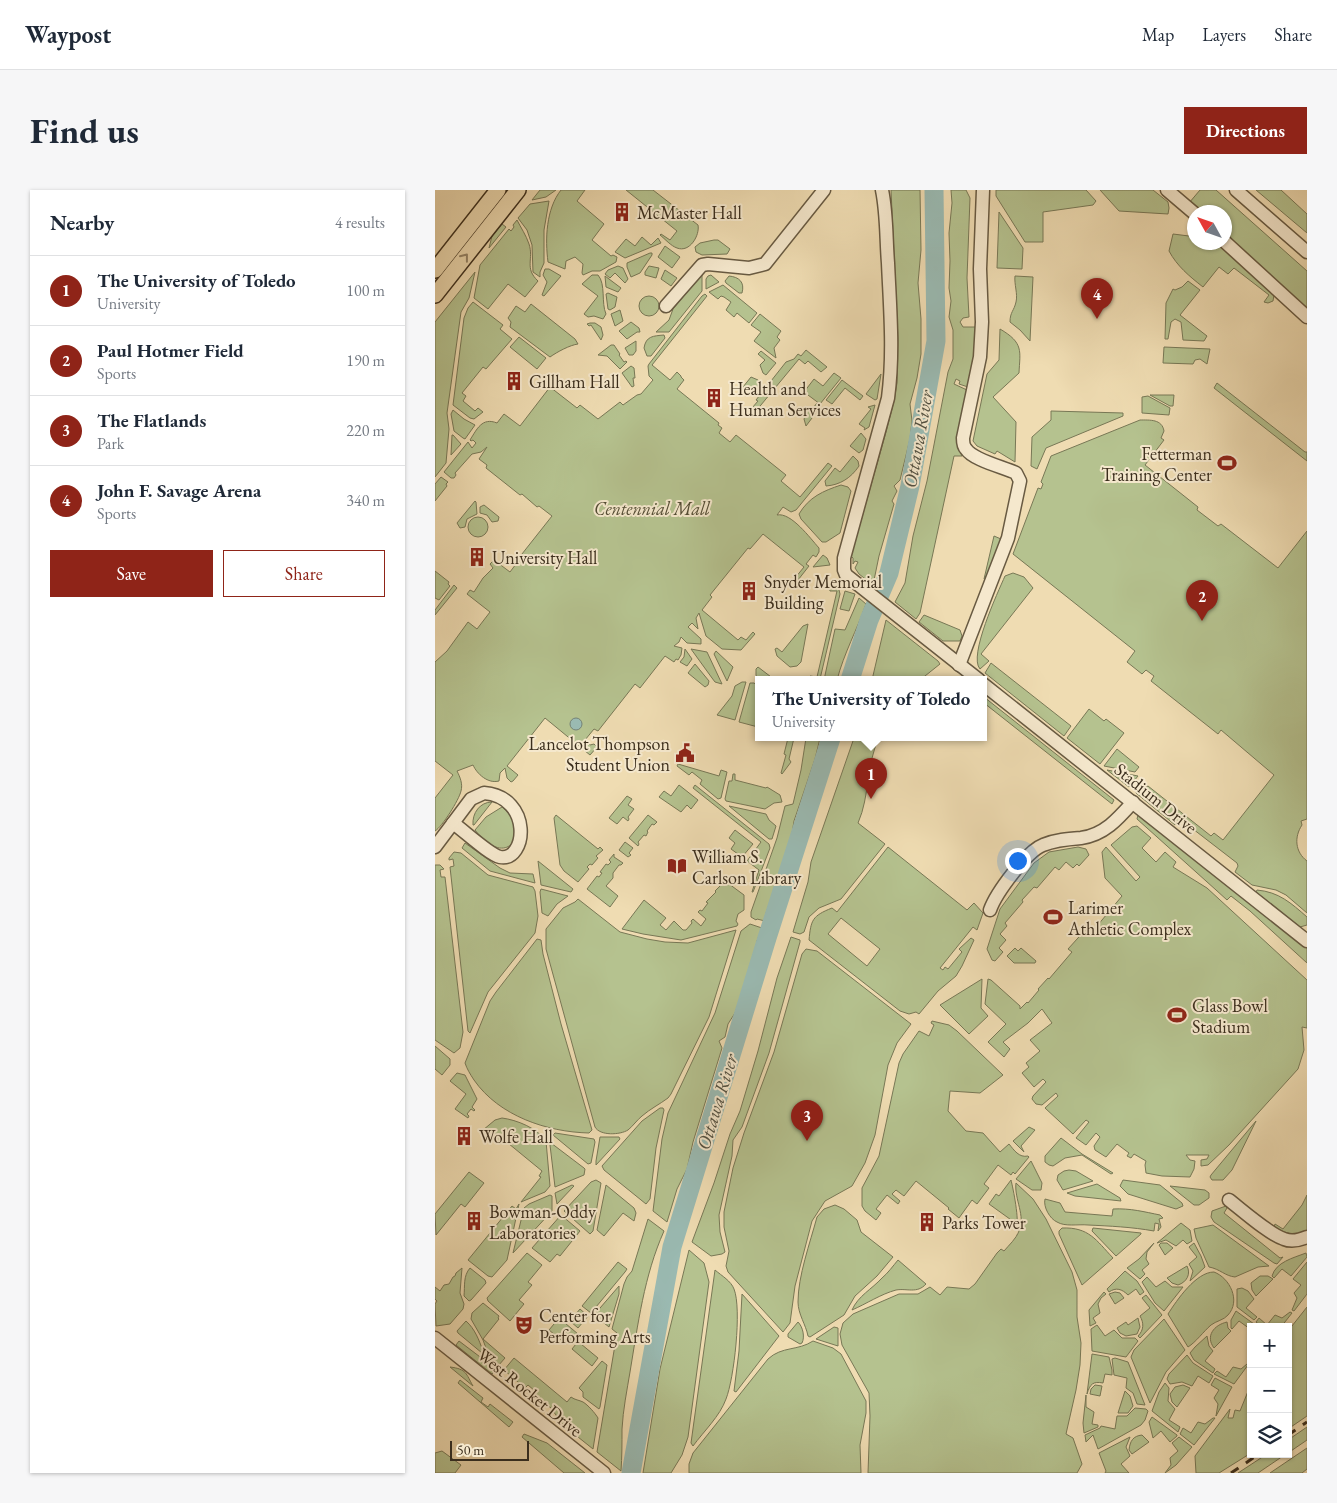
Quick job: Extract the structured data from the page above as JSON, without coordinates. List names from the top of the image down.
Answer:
{
  "streets": {
    "street": ["Stadium Drive", "West Rocket Drive"]
  },
  "water": ["Ottawa River"],
  "parks": ["Centennial Mall"],
  "places": {
    "building": [
      "McMaster Hall",
      "Gillham Hall",
      "Health and Human Services",
      "University Hall",
      "Snyder Memorial Building",
      "Wolfe Hall",
      "Bowman-Oddy Laboratories",
      "Parks Tower"
    ],
    "sports": ["Fetterman Training Center", "Larimer Athletic Complex", "Glass Bowl Stadium"],
    "public building": ["Lancelot Thompson Student Union"],
    "library": ["William S. Carlson Library"],
    "theatre": ["Center for Performing Arts"]
  },
  "scale_bar": "50 m",
  "north": "top left",
  "page": {
    "header": "Waypost",
    "nav": ["Map", "Layers", "Share"],
    "buttons": [
      "Directions",
      ["Save", "Share"]
    ],
    "title": "Find us",
    "heading": ["Nearby", "4 results"],
    "list": [
      {
        "mark": "1",
        "name": "The University of Toledo",
        "note": "University",
        "value": "100 m"
      },
      {
        "mark": "2",
        "name": "Paul Hotmer Field",
        "note": "Sports",
        "value": "190 m"
      },
      {
        "mark": "3",
        "name": "The Flatlands",
        "note": "Park",
        "value": "220 m"
      },
      {
        "mark": "4",
        "name": "John F. Savage Arena",
        "note": "Sports",
        "value": "340 m"
      }
    ],
    "pins": [
      "4",
      "2",
      "1",
      "3"
    ],
    "popup": ["The University of Toledo", "University"],
    "map_buttons": ["+", "−"],
    "scale": "50 m"
  }
}
